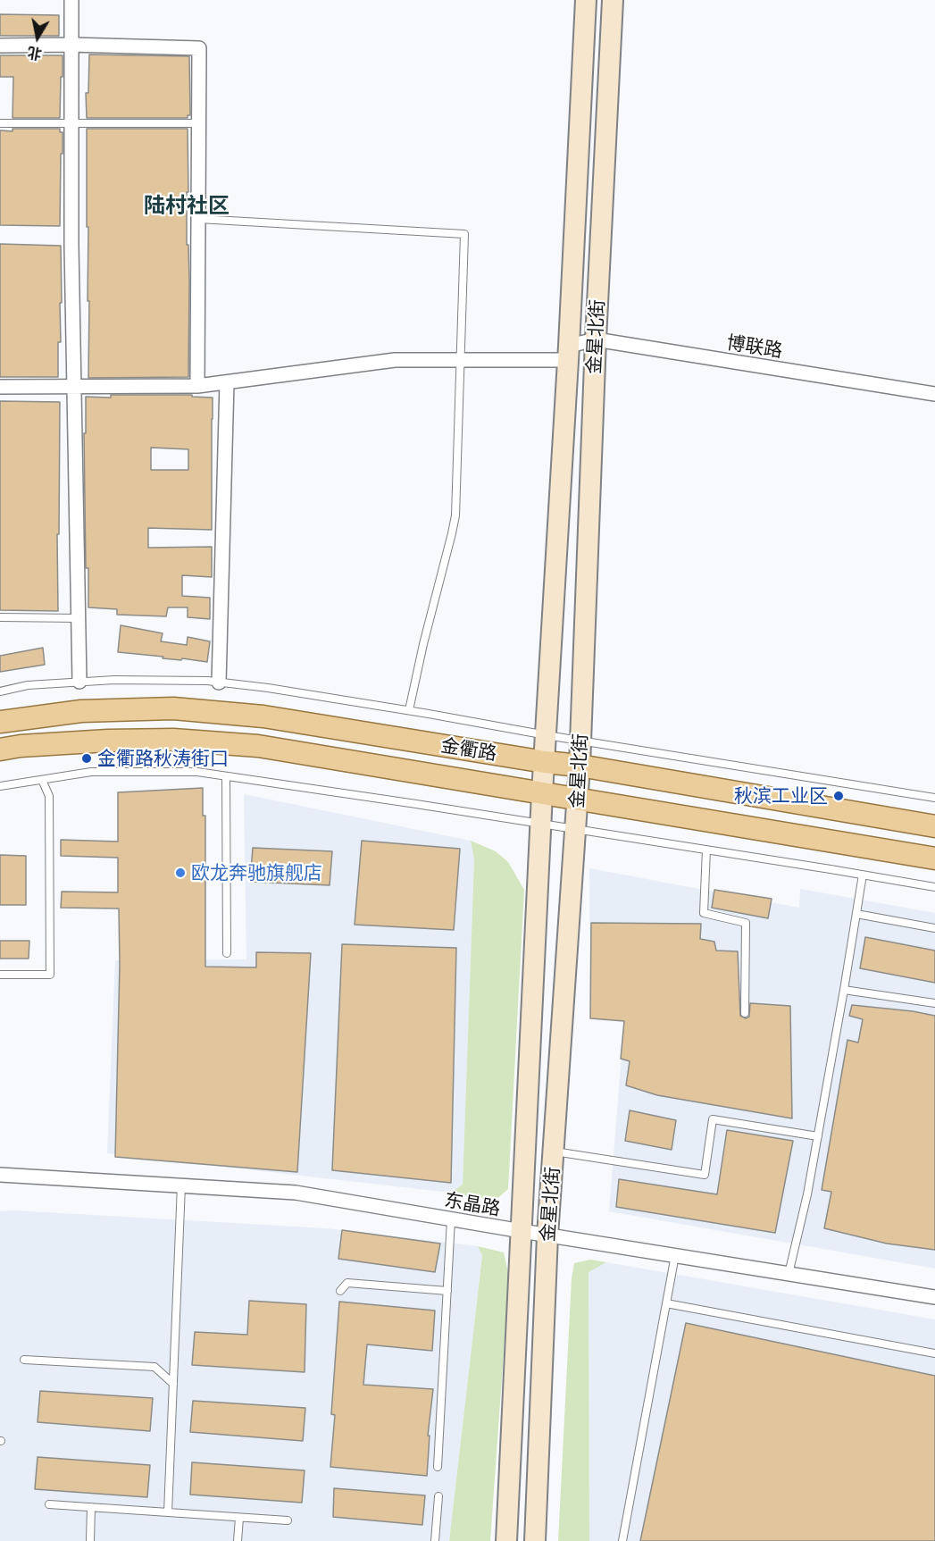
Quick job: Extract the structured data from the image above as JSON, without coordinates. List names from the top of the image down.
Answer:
{
  "streets": {
    "main road": ["金星北街", "金衢路"],
    "street": ["博联路", "东晶路"]
  },
  "crossings": [
    ["金星北街", "博联路"],
    ["金星北街", "金衢路"],
    ["金星北街", "东晶路"]
  ],
  "districts": ["陆村社区"],
  "places": ["金衢路秋涛街口", "秋滨工业区", "欧龙奔驰旗舰店"],
  "north": "bottom"
}
